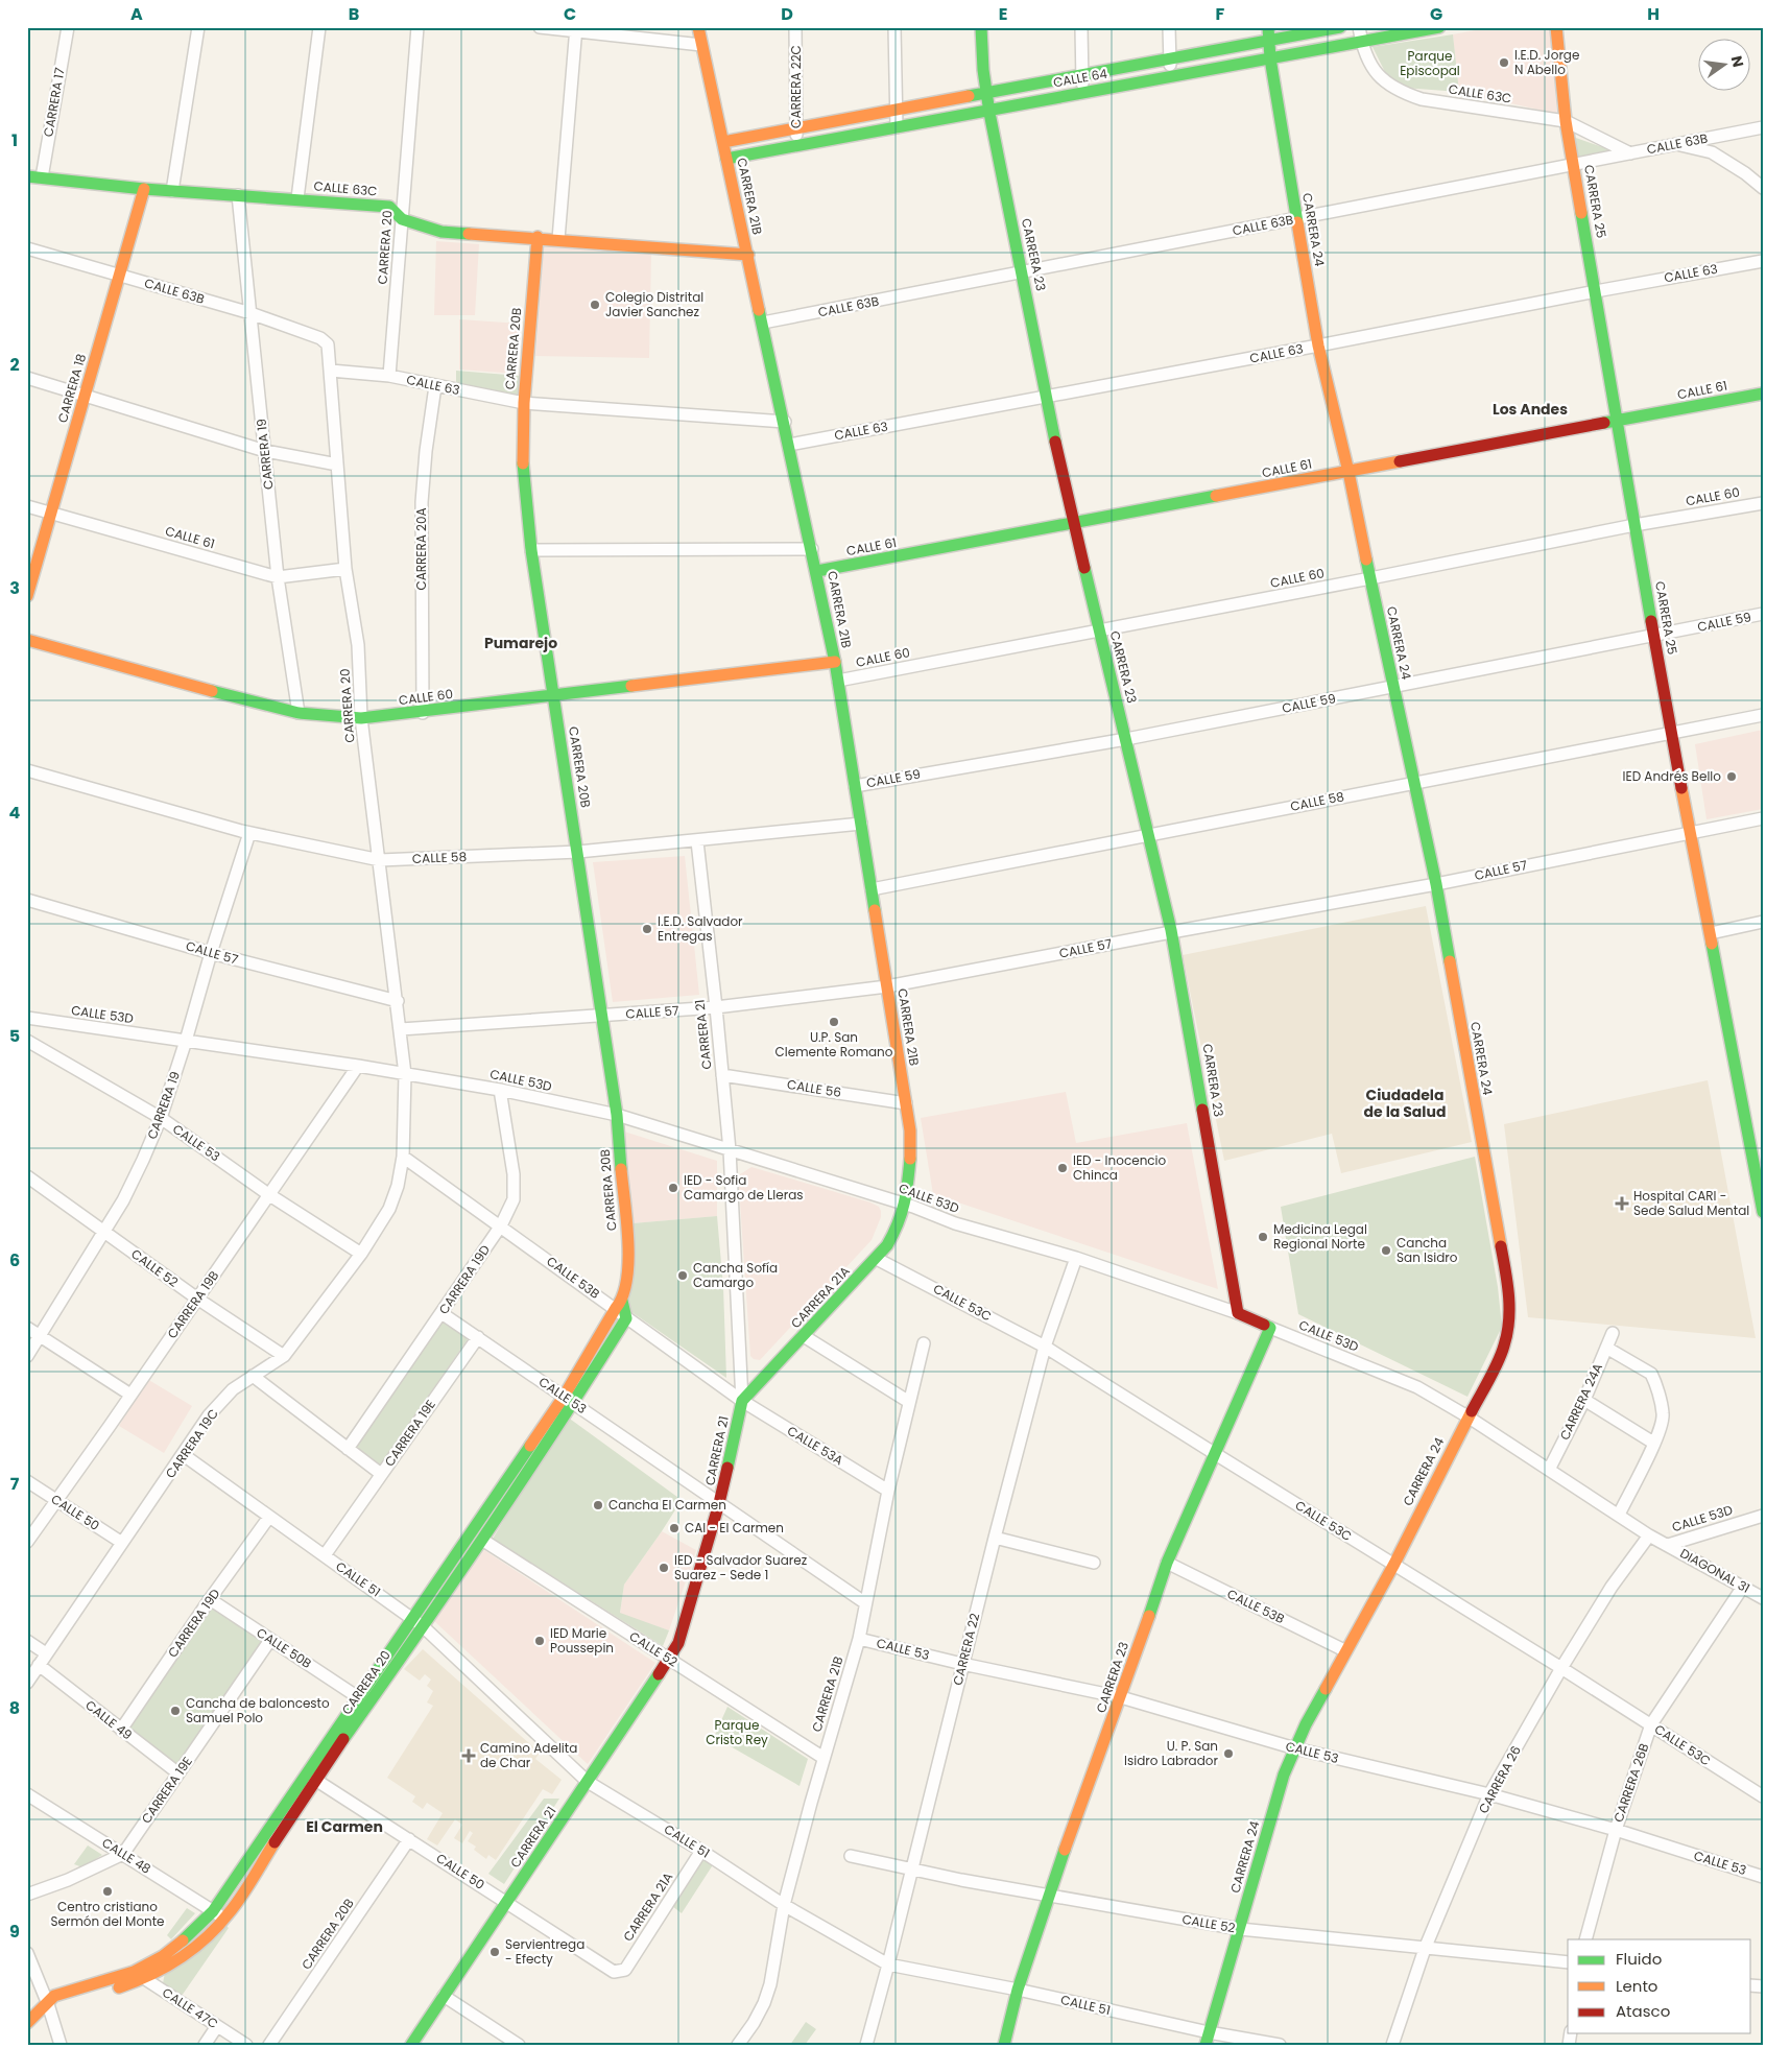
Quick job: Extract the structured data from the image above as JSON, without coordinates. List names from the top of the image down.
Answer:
{
  "streets": {
    "street": [
      "CALLE 64",
      "CARRERA 22C",
      "CALLE 63C",
      "CARRERA 17",
      "CALLE 63B",
      "CARRERA 21B",
      "CARRERA 25",
      "CARRERA 24",
      "CARRERA 20",
      "CARRERA 23",
      "CALLE 63",
      "CARRERA 20B",
      "CARRERA 18",
      "CALLE 61",
      "CARRERA 19",
      "CALLE 60",
      "CARRERA 20A",
      "CALLE 59",
      "CALLE 58",
      "CALLE 57",
      "CALLE 53D",
      "CARRERA 21",
      "CALLE 56",
      "CALLE 53",
      "CALLE 52",
      "CALLE 53B",
      "CARRERA 19D",
      "CARRERA 21A",
      "CALLE 53C",
      "CARRERA 19B",
      "CARRERA 24A",
      "CARRERA 19E",
      "CARRERA 19C",
      "CALLE 53A",
      "CALLE 50",
      "DIAGONAL 31",
      "CALLE 51",
      "CALLE 50B",
      "CARRERA 22",
      "CALLE 49",
      "CARRERA 26",
      "CARRERA 26B",
      "CALLE 48",
      "CALLE 47C"
    ]
  },
  "crossings": [
    ["CALLE 64", "CARRERA 22C"],
    ["CALLE 64", "CALLE 63C"],
    ["CALLE 64", "CARRERA 21B"],
    ["CALLE 64", "CARRERA 24"],
    ["CALLE 64", "CARRERA 23"],
    ["CALLE 63C", "CARRERA 17"],
    ["CALLE 63C", "CALLE 63B"],
    ["CALLE 63C", "CARRERA 21B"],
    ["CALLE 63C", "CARRERA 25"],
    ["CALLE 63C", "CARRERA 20"],
    ["CALLE 63C", "CARRERA 20B"],
    ["CALLE 63C", "CARRERA 18"],
    ["CALLE 63C", "CARRERA 19"],
    ["CALLE 63B", "CARRERA 21B"],
    ["CALLE 63B", "CARRERA 25"],
    ["CALLE 63B", "CARRERA 24"],
    ["CALLE 63B", "CARRERA 20"],
    ["CALLE 63B", "CARRERA 23"],
    ["CALLE 63B", "CARRERA 18"],
    ["CALLE 63B", "CARRERA 19"],
    ["CARRERA 21B", "CALLE 63"],
    ["CARRERA 21B", "CALLE 61"],
    ["CARRERA 21B", "CALLE 60"],
    ["CARRERA 21B", "CALLE 59"],
    ["CARRERA 21B", "CALLE 58"],
    ["CARRERA 21B", "CALLE 57"],
    ["CARRERA 21B", "CALLE 53D"],
    ["CARRERA 21B", "CALLE 56"],
    ["CARRERA 21B", "CALLE 53"],
    ["CARRERA 21B", "CALLE 52"],
    ["CARRERA 21B", "CARRERA 21A"],
    ["CARRERA 21B", "CALLE 53A"],
    ["CARRERA 21B", "CALLE 51"],
    ["CARRERA 25", "CALLE 63"],
    ["CARRERA 25", "CALLE 61"],
    ["CARRERA 25", "CALLE 60"],
    ["CARRERA 25", "CALLE 59"],
    ["CARRERA 25", "CALLE 58"],
    ["CARRERA 25", "CALLE 57"],
    ["CARRERA 24", "CALLE 63"],
    ["CARRERA 24", "CALLE 61"],
    ["CARRERA 24", "CALLE 60"],
    ["CARRERA 24", "CALLE 59"],
    ["CARRERA 24", "CALLE 58"],
    ["CARRERA 24", "CALLE 57"],
    ["CARRERA 24", "CALLE 53D"],
    ["CARRERA 24", "CALLE 53"],
    ["CARRERA 24", "CALLE 52"],
    ["CARRERA 24", "CALLE 53B"],
    ["CARRERA 24", "CALLE 53C"],
    ["CARRERA 24", "CALLE 51"],
    ["CARRERA 20", "CALLE 63"],
    ["CARRERA 20", "CARRERA 20B"],
    ["CARRERA 20", "CALLE 61"],
    ["CARRERA 20", "CALLE 60"],
    ["CARRERA 20", "CALLE 58"],
    ["CARRERA 20", "CALLE 57"],
    ["CARRERA 20", "CALLE 53D"],
    ["CARRERA 20", "CALLE 53"],
    ["CARRERA 20", "CALLE 52"],
    ["CARRERA 20", "CALLE 53B"],
    ["CARRERA 20", "CARRERA 19C"],
    ["CARRERA 20", "CALLE 50"],
    ["CARRERA 20", "CALLE 51"],
    ["CARRERA 20", "CALLE 50B"],
    ["CARRERA 20", "CALLE 48"],
    ["CARRERA 20", "CALLE 47C"],
    ["CARRERA 23", "CALLE 63"],
    ["CARRERA 23", "CALLE 61"],
    ["CARRERA 23", "CALLE 60"],
    ["CARRERA 23", "CALLE 59"],
    ["CARRERA 23", "CALLE 58"],
    ["CARRERA 23", "CALLE 57"],
    ["CARRERA 23", "CALLE 53D"],
    ["CARRERA 23", "CALLE 53"],
    ["CARRERA 23", "CALLE 52"],
    ["CARRERA 23", "CALLE 53B"],
    ["CARRERA 23", "CALLE 53C"],
    ["CARRERA 23", "CALLE 51"],
    ["CALLE 63", "CARRERA 20B"],
    ["CALLE 63", "CARRERA 20A"],
    ["CARRERA 20B", "CALLE 60"],
    ["CARRERA 20B", "CALLE 58"],
    ["CARRERA 20B", "CALLE 57"],
    ["CARRERA 20B", "CALLE 53D"],
    ["CARRERA 20B", "CALLE 53B"],
    ["CARRERA 20B", "CALLE 50"],
    ["CARRERA 18", "CALLE 61"],
    ["CALLE 61", "CARRERA 19"],
    ["CARRERA 19", "CALLE 60"],
    ["CARRERA 19", "CALLE 58"],
    ["CARRERA 19", "CALLE 57"],
    ["CARRERA 19", "CALLE 53D"],
    ["CARRERA 19", "CALLE 53"],
    ["CARRERA 19", "CALLE 52"],
    ["CALLE 60", "CARRERA 20A"],
    ["CALLE 58", "CARRERA 21"],
    ["CALLE 57", "CARRERA 21"],
    ["CALLE 53D", "CARRERA 21"],
    ["CALLE 53D", "CARRERA 19D"],
    ["CALLE 53D", "CARRERA 21A"],
    ["CALLE 53D", "CARRERA 19B"],
    ["CALLE 53D", "CARRERA 24A"],
    ["CALLE 53D", "CARRERA 19C"],
    ["CALLE 53D", "DIAGONAL 31"],
    ["CALLE 53D", "CARRERA 22"],
    ["CALLE 53D", "CARRERA 26"],
    ["CARRERA 21", "CALLE 56"],
    ["CARRERA 21", "CALLE 53"],
    ["CARRERA 21", "CALLE 52"],
    ["CARRERA 21", "CARRERA 21A"],
    ["CARRERA 21", "CALLE 53A"],
    ["CARRERA 21", "CALLE 50"],
    ["CARRERA 21", "CALLE 51"],
    ["CALLE 53", "CARRERA 19D"],
    ["CALLE 53", "CARRERA 19B"],
    ["CALLE 53", "CARRERA 19E"],
    ["CALLE 53", "CARRERA 19C"],
    ["CALLE 53", "CARRERA 22"],
    ["CALLE 53", "CARRERA 26"],
    ["CALLE 53", "CARRERA 26B"],
    ["CALLE 52", "CARRERA 19B"],
    ["CALLE 52", "CARRERA 19C"],
    ["CALLE 52", "CARRERA 22"],
    ["CALLE 52", "CARRERA 26"],
    ["CALLE 53B", "CARRERA 19D"],
    ["CALLE 53B", "CARRERA 19C"],
    ["CARRERA 19D", "CALLE 51"],
    ["CARRERA 19D", "CALLE 50B"],
    ["CARRERA 19D", "CALLE 49"],
    ["CARRERA 21A", "CALLE 53C"],
    ["CARRERA 21A", "CALLE 53A"],
    ["CARRERA 21A", "CALLE 50"],
    ["CARRERA 21A", "CALLE 51"],
    ["CALLE 53C", "CARRERA 22"],
    ["CALLE 53C", "CARRERA 26"],
    ["CALLE 53C", "CARRERA 26B"],
    ["CARRERA 19B", "CALLE 50"],
    ["CARRERA 19E", "CALLE 51"],
    ["CARRERA 19E", "CALLE 50B"],
    ["CARRERA 19E", "CALLE 49"],
    ["CARRERA 19E", "CALLE 48"],
    ["CARRERA 19C", "CALLE 50"],
    ["CARRERA 19C", "CALLE 51"],
    ["CARRERA 19C", "CALLE 49"],
    ["DIAGONAL 31", "CARRERA 26B"],
    ["CALLE 51", "CARRERA 22"]
  ],
  "districts": [
    "Los Andes",
    "Pumarejo",
    "Ciudadela de la Salud",
    "El Carmen"
  ],
  "parks": ["Parque Episcopal", "Parque Cristo Rey"],
  "places": {
    "other": [
      "I.E.D. Jorge N Abello",
      "Colegio Distrital Javier Sanchez",
      "IED Andrés Bello",
      "I.E.D. Salvador Entregas",
      "U.P. San Clemente Romano",
      "IED - Inocencio Chinca",
      "IED - Sofia Camargo de Lleras",
      "Medicina Legal Regional Norte",
      "Cancha San Isidro",
      "Cancha Sofía Camargo",
      "Cancha El Carmen",
      "CAI - El Carmen",
      "IED - Salvador Suarez Suarez - Sede 1",
      "IED Marie Poussepin",
      "Cancha de baloncesto Samuel Polo",
      "U. P. San Isidro Labrador",
      "Centro cristiano Sermón del Monte",
      "Servientrega - Efecty"
    ],
    "health": ["Hospital CARI - Sede Salud Mental", "Camino Adelita de Char"]
  },
  "legend": ["Fluido", "Lento", "Atasco"],
  "north": "right",
  "grid": {
    "columns": [
      "A",
      "B",
      "C",
      "D",
      "E",
      "F",
      "G",
      "H"
    ],
    "rows": [
      "1",
      "2",
      "3",
      "4",
      "5",
      "6",
      "7",
      "8",
      "9"
    ]
  }
}
